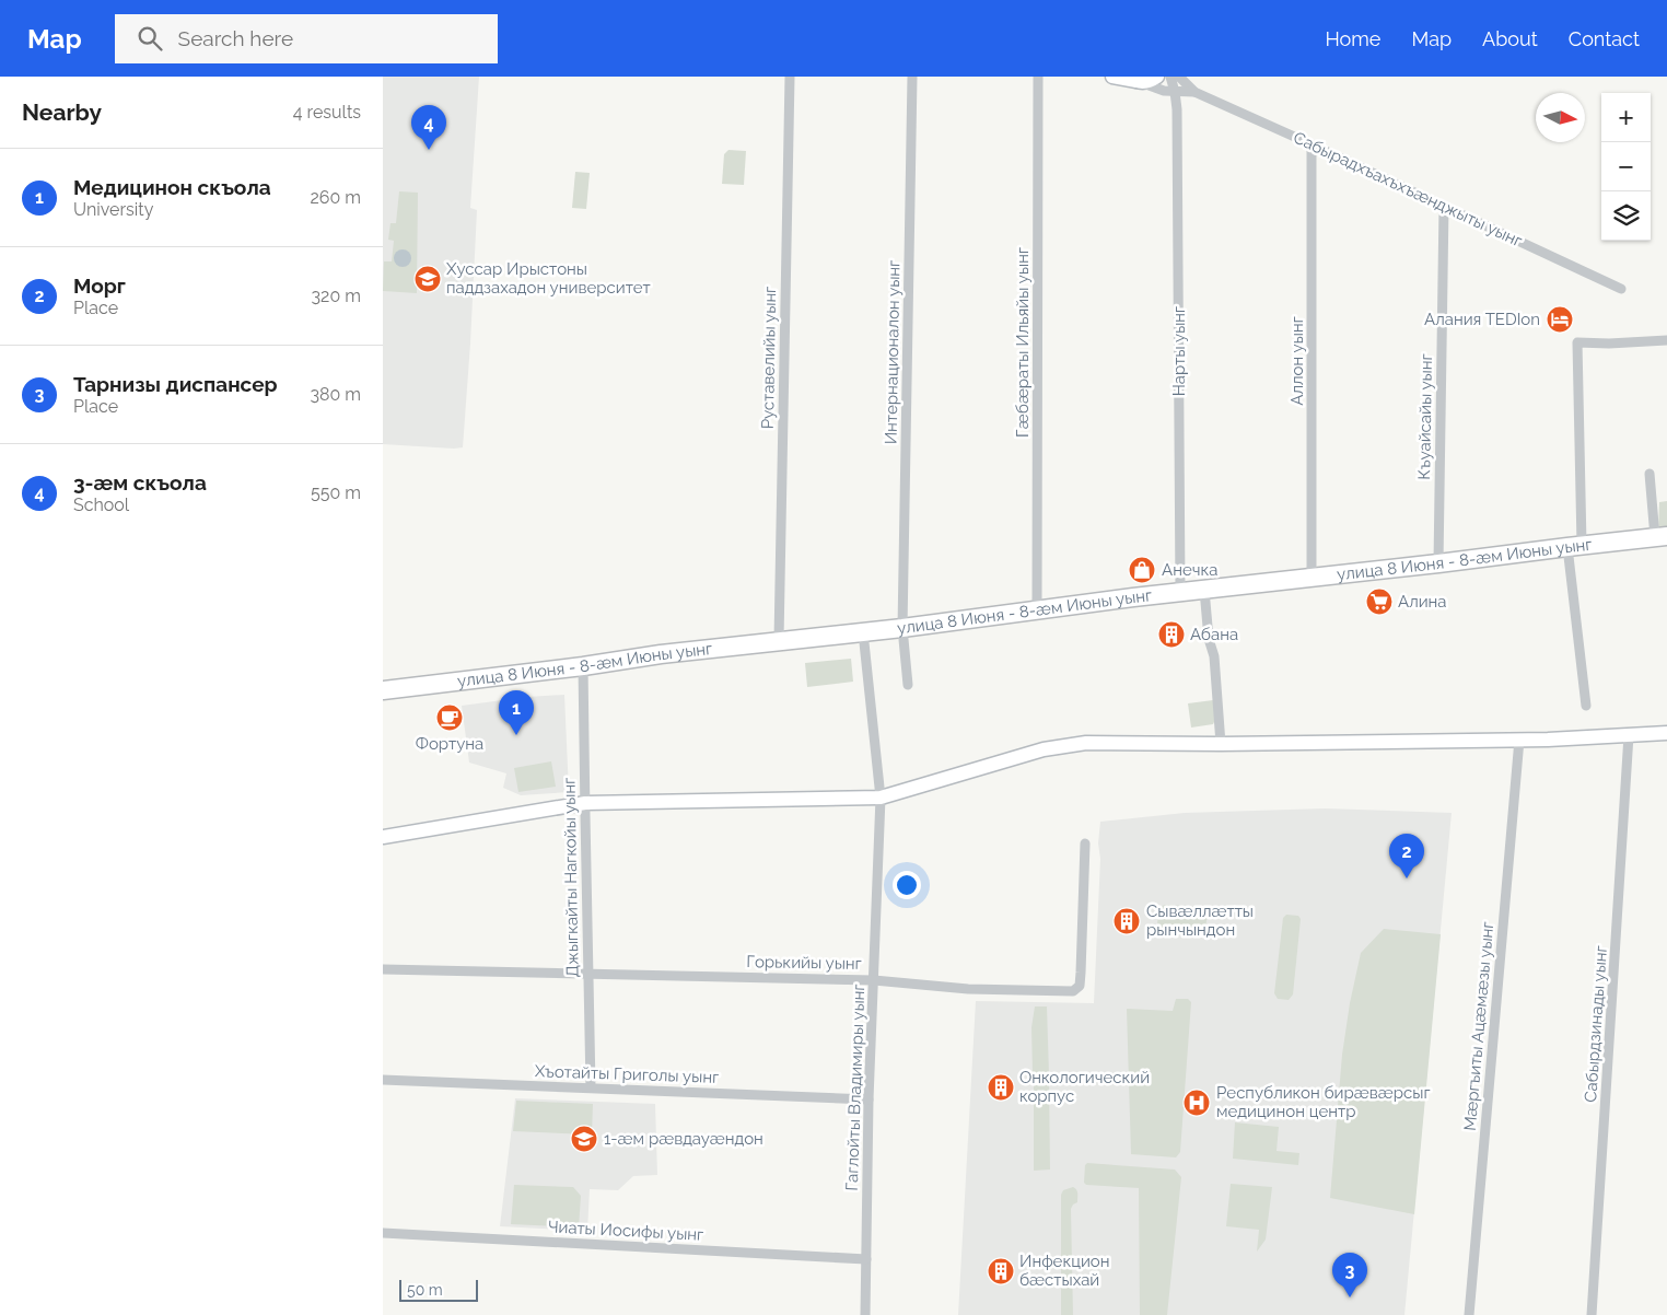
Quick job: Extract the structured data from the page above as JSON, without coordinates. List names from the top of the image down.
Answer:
{
  "streets": {
    "highway": ["улица 8 Июня - 8-ӕм Июны уынг"],
    "street": [
      "Сабырадхъахъхъæнджыты уынг",
      "Гæбæраты Ильяйы уынг",
      "Нарты уынг",
      "Интернационалон уынг",
      "Руставелийы уынг",
      "Аллон уынг",
      "Къуайсайы уынг",
      "Джыгкайты Нагкойы уынг",
      "Горькийы уынг",
      "Сабырдзинады уынг",
      "Мӕргъиты Ацӕмӕзы уынг",
      "Хъотайты Григолы уынг",
      "Гаглойты Владимиры уынг",
      "Чиаты Иосифы уынг"
    ]
  },
  "crossings": [
    ["Сабырадхъахъхъæнджыты уынг", "Аллон уынг"],
    ["Сабырадхъахъхъæнджыты уынг", "Къуайсайы уынг"],
    ["Гæбæраты Ильяйы уынг", "улица 8 Июня - 8-ӕм Июны уынг"],
    ["Нарты уынг", "улица 8 Июня - 8-ӕм Июны уынг"],
    ["Интернационалон уынг", "улица 8 Июня - 8-ӕм Июны уынг"],
    ["Руставелийы уынг", "улица 8 Июня - 8-ӕм Июны уынг"],
    ["Аллон уынг", "улица 8 Июня - 8-ӕм Июны уынг"],
    ["Къуайсайы уынг", "улица 8 Июня - 8-ӕм Июны уынг"],
    ["улица 8 Июня - 8-ӕм Июны уынг", "Джыгкайты Нагкойы уынг"],
    ["улица 8 Июня - 8-ӕм Июны уынг", "Гаглойты Владимиры уынг"],
    ["Джыгкайты Нагкойы уынг", "Горькийы уынг"],
    ["Джыгкайты Нагкойы уынг", "Хъотайты Григолы уынг"],
    ["Горькийы уынг", "Гаглойты Владимиры уынг"],
    ["Хъотайты Григолы уынг", "Гаглойты Владимиры уынг"],
    ["Гаглойты Владимиры уынг", "Чиаты Иосифы уынг"]
  ],
  "places": {
    "school or university": ["Хуссар Ирыстоны паддзахадон университет", "1-æм рӕвдауӕндон"],
    "hotel": ["Алания ТEDIon"],
    "shop": ["Анечка"],
    "supermarket": ["Алина"],
    "building": [
      "Абана",
      "Сывæллæтты рынчындон",
      "Онкологический корпус",
      "Инфекцион бæстыхай"
    ],
    "cafe": ["Фортуна"],
    "hospital": ["Республикон бирæвæрсыг медицинон центр"]
  },
  "scale_bar": "50 m",
  "north": "right",
  "page": {
    "header": "Map",
    "search": "Search here",
    "nav": [
      "Home",
      "Map",
      "About",
      "Contact"
    ],
    "heading": ["Nearby", "4 results"],
    "map_buttons": ["+", "−"],
    "pins": [
      "4",
      "1",
      "2",
      "3"
    ],
    "list": [
      {
        "mark": "1",
        "name": "Медицинон скъола",
        "note": "University",
        "value": "260 m"
      },
      {
        "mark": "2",
        "name": "Морг",
        "note": "Place",
        "value": "320 m"
      },
      {
        "mark": "3",
        "name": "Тарнизы диспансер",
        "note": "Place",
        "value": "380 m"
      },
      {
        "mark": "4",
        "name": "3-æм скъола",
        "note": "School",
        "value": "550 m"
      }
    ],
    "scale": "50 m"
  }
}
